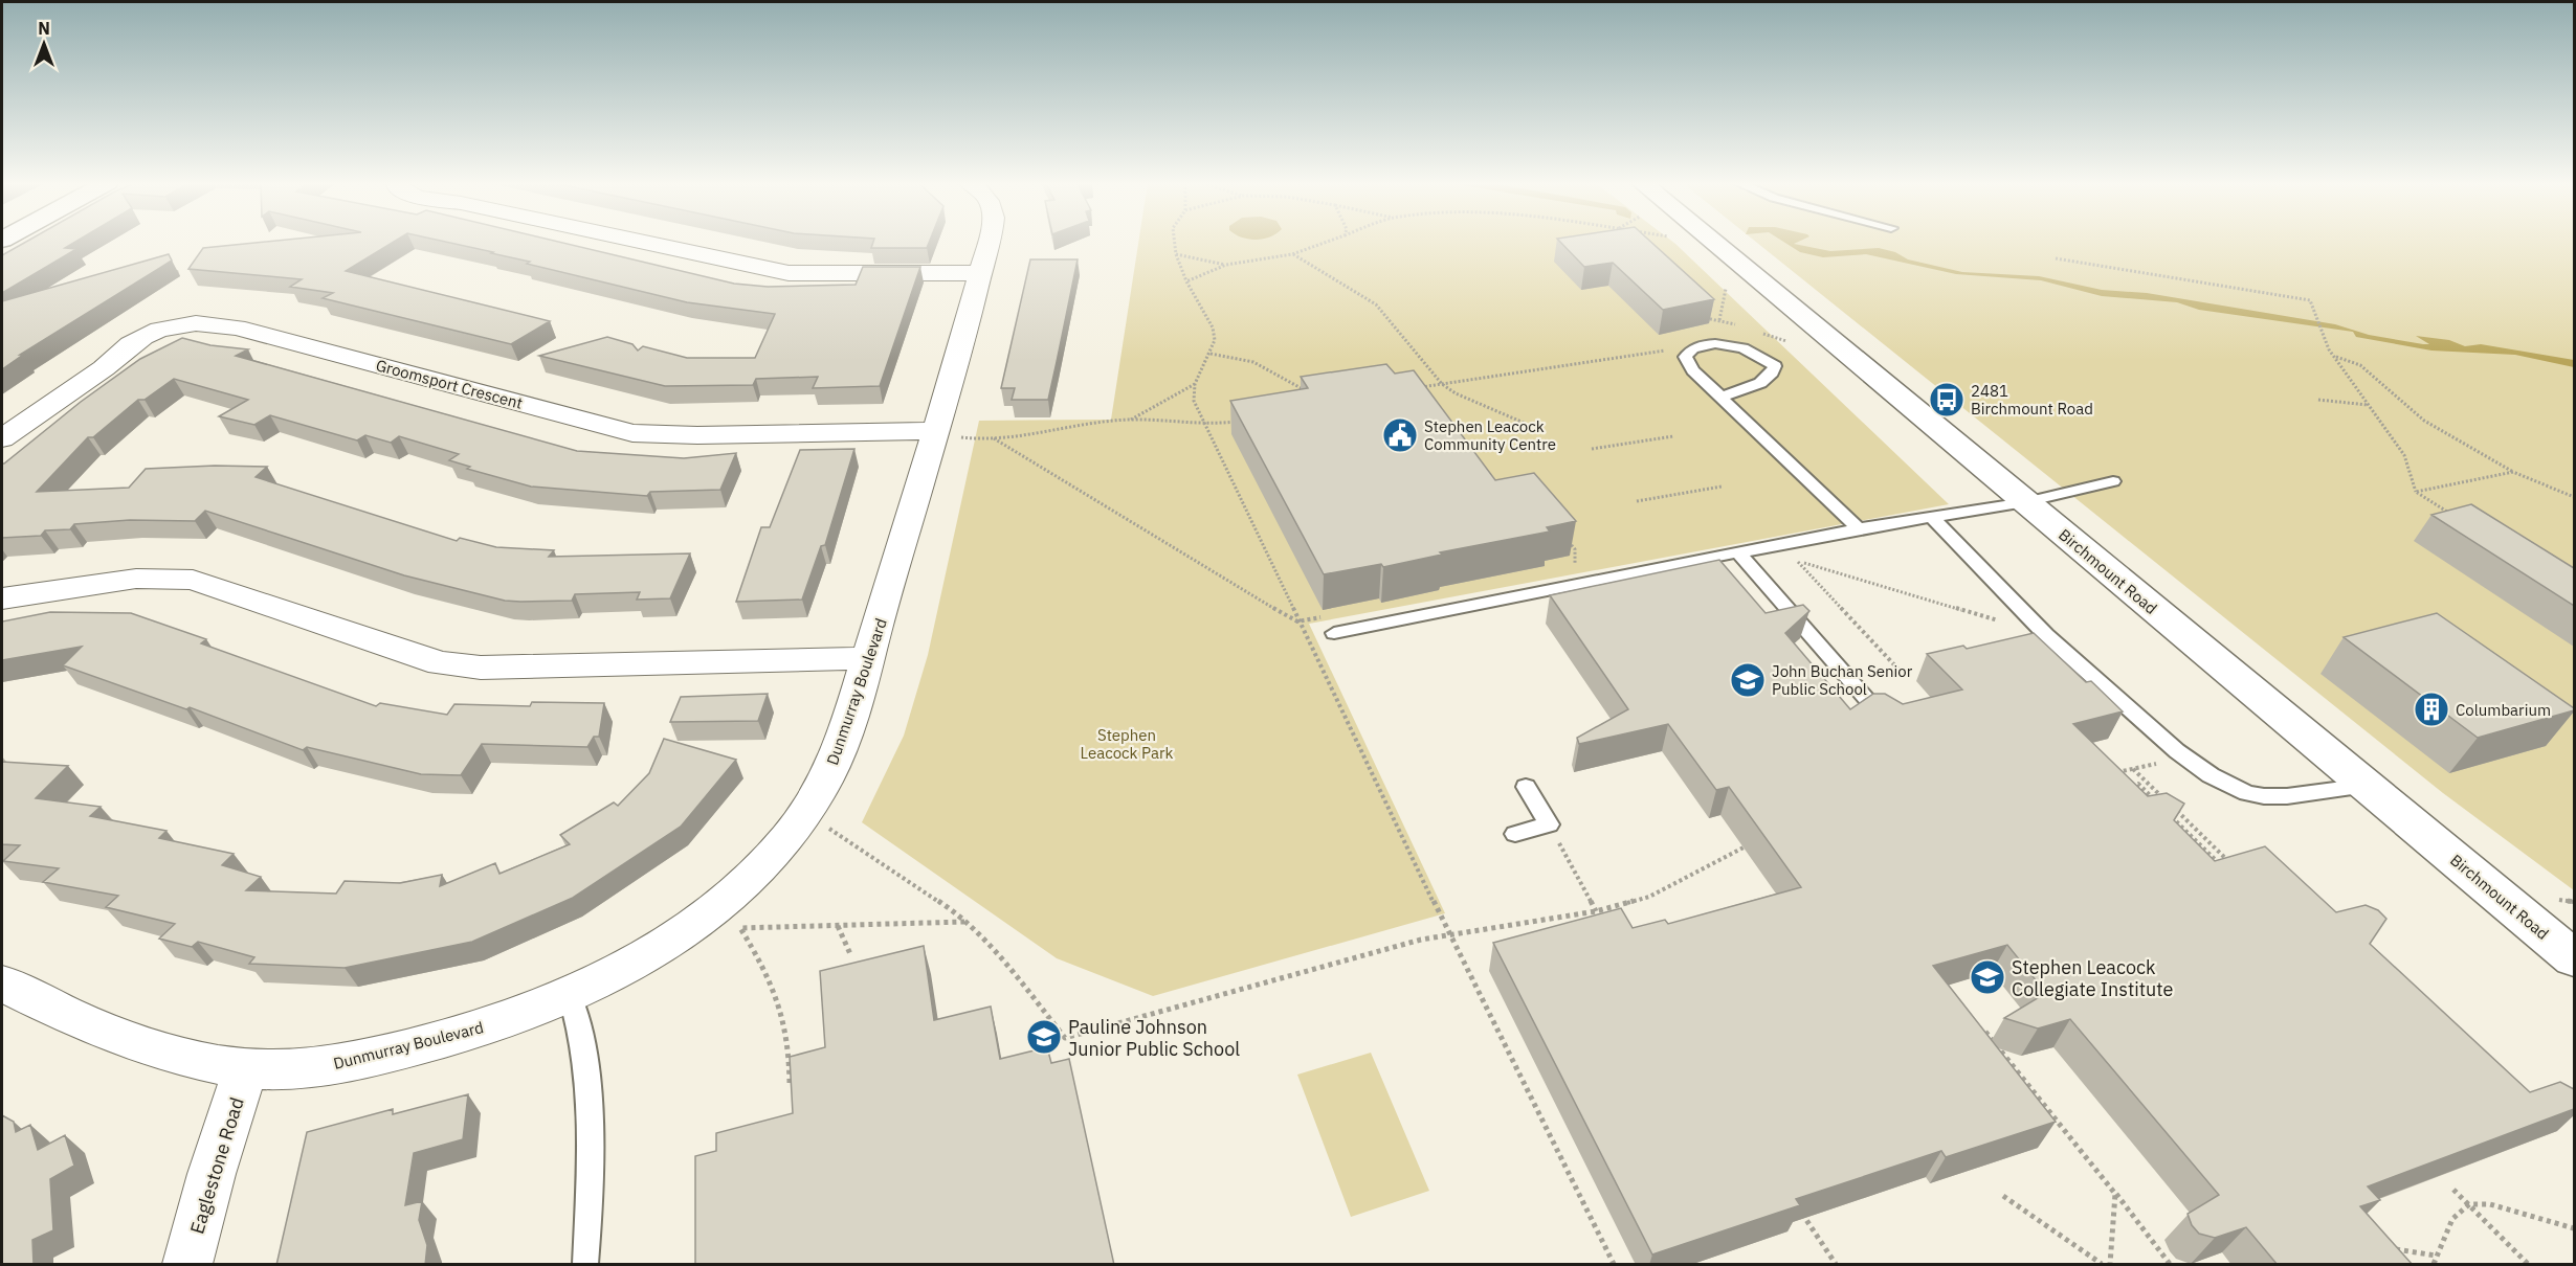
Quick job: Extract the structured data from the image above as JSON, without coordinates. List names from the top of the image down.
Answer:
{
  "streets": {
    "main road": ["Birchmount Road"],
    "street": ["Groomsport Crescent", "Dunmurray Boulevard", "Eaglestone Road"]
  },
  "crossings": [
    ["Groomsport Crescent", "Dunmurray Boulevard"],
    ["Dunmurray Boulevard", "Eaglestone Road"]
  ],
  "parks": ["Stephen Leacock Park"],
  "places": {
    "bus stop": ["2481 Birchmount Road"],
    "public building": ["Stephen Leacock Community Centre"],
    "school or university": ["John Buchan Senior Public School", "Stephen Leacock Collegiate Institute", "Pauline Johnson Junior Public School"],
    "building": ["Columbarium"]
  },
  "north": "top"
}
